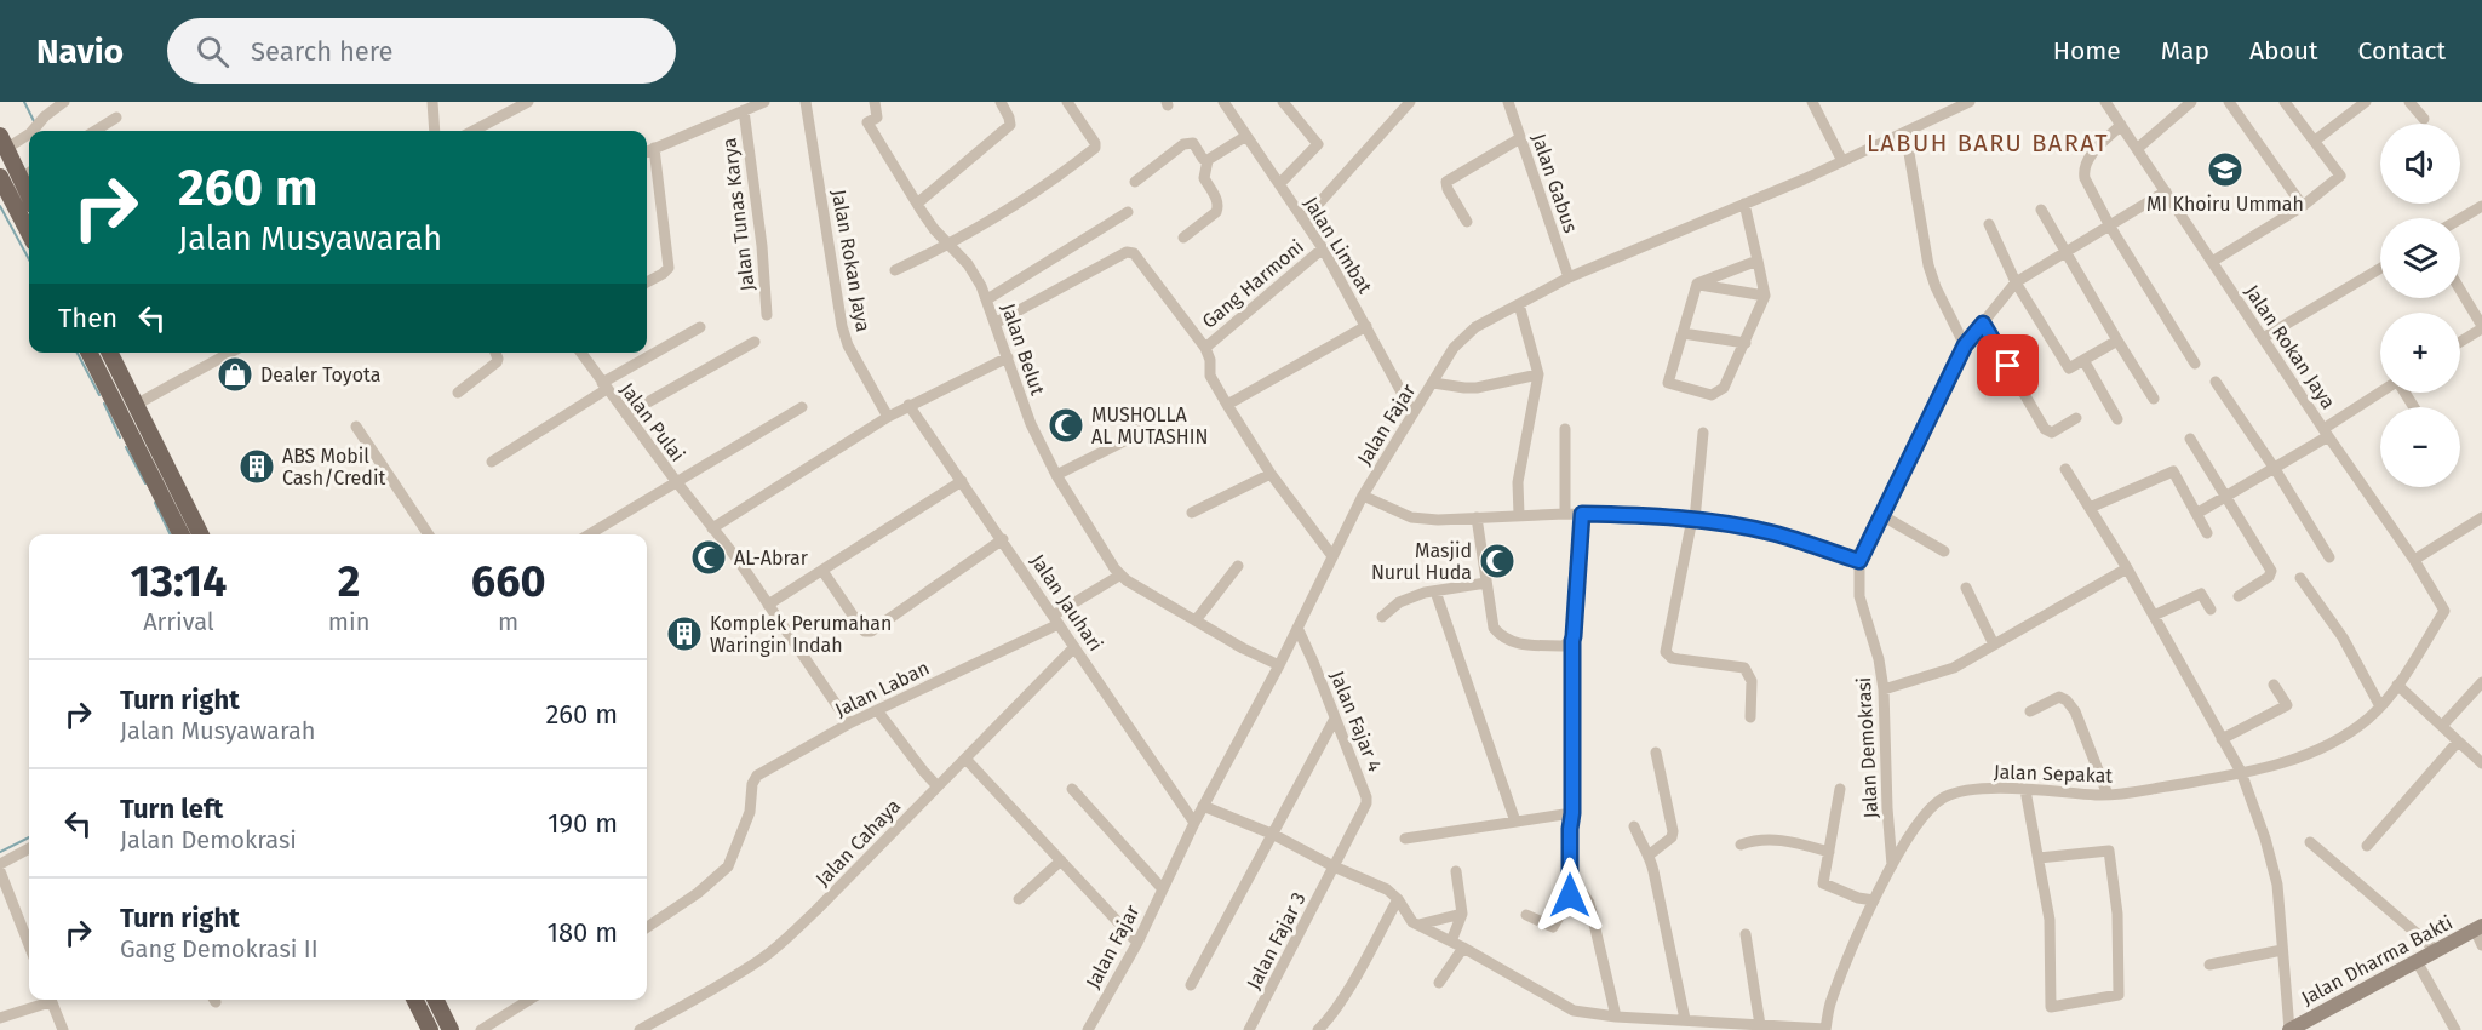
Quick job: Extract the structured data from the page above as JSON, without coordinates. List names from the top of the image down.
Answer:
{
  "streets": {
    "main road": ["Jalan Dharma Bakti"],
    "street": [
      "Jalan Gabus",
      "Jalan Tunas Karya",
      "Jalan Limbat",
      "Jalan Rokan Jaya",
      "Gang Harmoni",
      "Jalan Belut",
      "Jalan Pulai",
      "Jalan Fajar",
      "Jalan Jauhari",
      "Jalan Laban",
      "Jalan Fajar 4",
      "Jalan Demokrasi",
      "Jalan Sepakat",
      "Jalan Cahaya",
      "Jalan Fajar 3"
    ]
  },
  "crossings": [
    ["Jalan Gabus", "Jalan Fajar"],
    ["Jalan Limbat", "Gang Harmoni"],
    ["Jalan Limbat", "Jalan Fajar"],
    ["Jalan Rokan Jaya", "Jalan Demokrasi"],
    ["Jalan Rokan Jaya", "Jalan Sepakat"],
    ["Jalan Belut", "Jalan Fajar"],
    ["Jalan Belut", "Jalan Laban"],
    ["Jalan Pulai", "Jalan Laban"],
    ["Jalan Fajar", "Jalan Jauhari"],
    ["Jalan Fajar", "Jalan Fajar 4"],
    ["Jalan Jauhari", "Jalan Laban"],
    ["Jalan Jauhari", "Jalan Cahaya"],
    ["Jalan Fajar 4", "Jalan Fajar 3"],
    ["Jalan Demokrasi", "Jalan Sepakat"]
  ],
  "districts": ["LABUH BARU BARAT"],
  "places": {
    "school or university": ["MI Khoiru Ummah"],
    "shop": ["Dealer Toyota"],
    "mosque": ["MUSHOLLA AL MUTASHIN", "AL-Abrar", "Masjid Nurul Huda"],
    "building": ["ABS Mobil Cash/Credit", "Komplek Perumahan Waringin Indah"]
  },
  "page": {
    "header": "Navio",
    "search": "Search here",
    "nav": [
      "Home",
      "Map",
      "About",
      "Contact"
    ],
    "map_buttons": ["+", "−"],
    "turn": ["260 m", "Jalan Musyawarah"],
    "then": "Then",
    "eta": [
      "13:14",
      "Arrival",
      "2",
      "min",
      "660",
      "m"
    ],
    "list": [
      {
        "name": "Turn right",
        "note": "Jalan Musyawarah",
        "value": "260 m"
      },
      {
        "name": "Turn left",
        "note": "Jalan Demokrasi",
        "value": "190 m"
      },
      {
        "name": "Turn right",
        "note": "Gang Demokrasi II",
        "value": "180 m"
      }
    ]
  }
}
